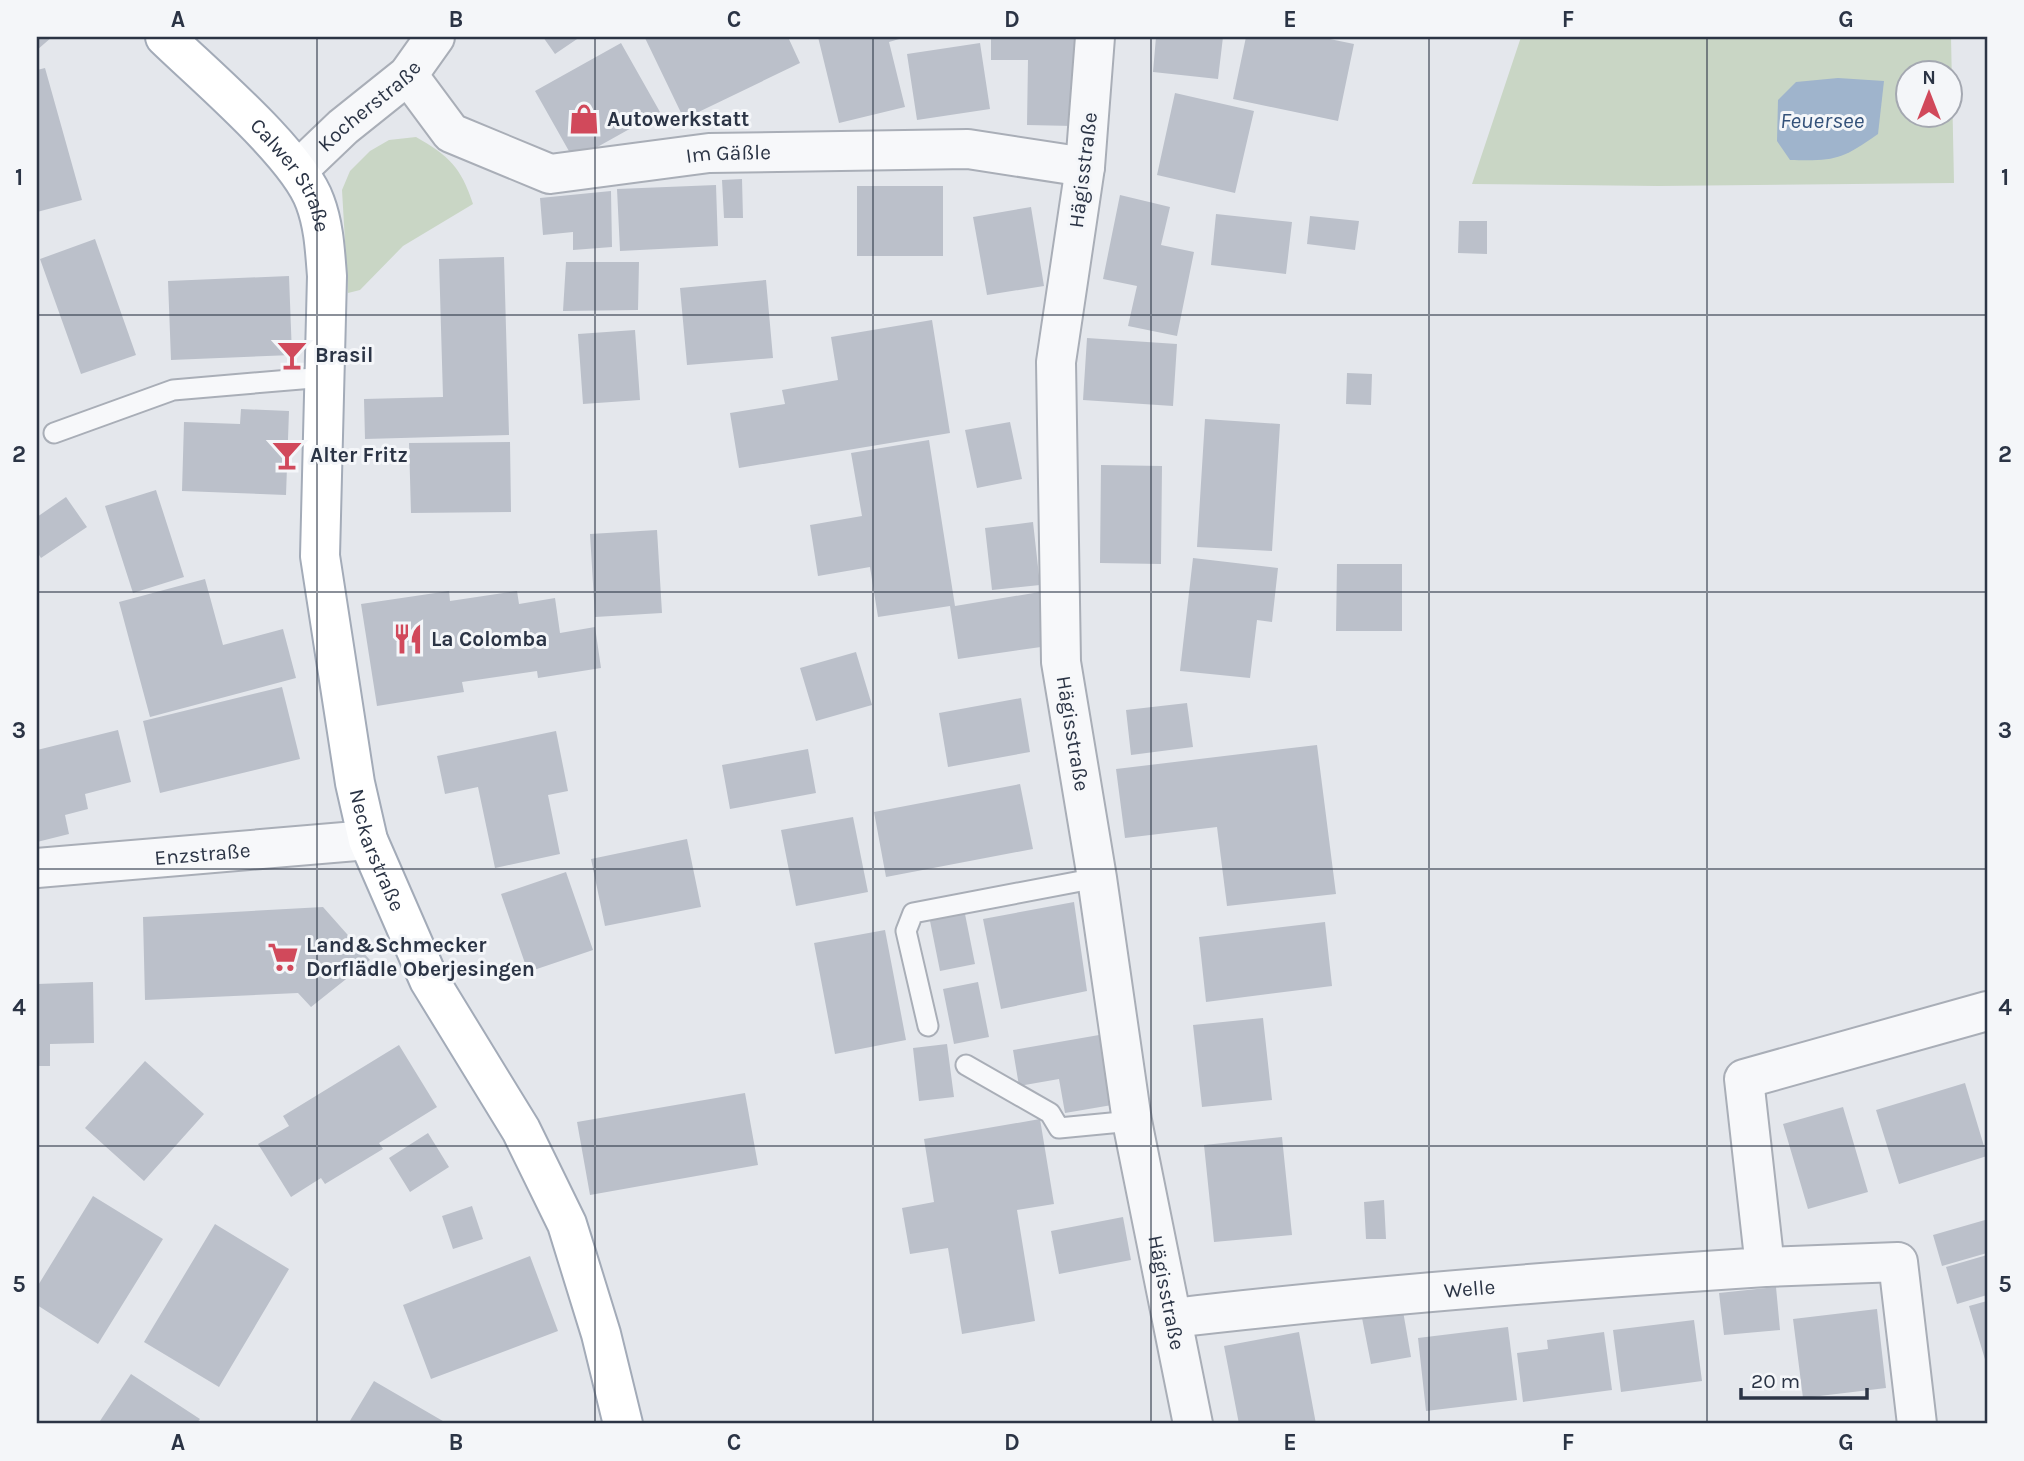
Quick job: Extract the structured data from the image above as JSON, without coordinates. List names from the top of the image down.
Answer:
{
  "streets": {
    "main road": ["Calwer Straße", "Neckarstraße"],
    "street": [
      "Kocherstraße",
      "Im Gäßle",
      "Hägisstraße",
      "Enzstraße",
      "Welle"
    ]
  },
  "crossings": [
    ["Kocherstraße", "Im Gäßle"],
    ["Kocherstraße", "Calwer Straße"],
    ["Im Gäßle", "Hägisstraße"],
    ["Hägisstraße", "Welle"],
    ["Calwer Straße", "Neckarstraße"],
    ["Neckarstraße", "Enzstraße"]
  ],
  "water": ["Feuersee"],
  "places": {
    "shop": ["Autowerkstatt"],
    "bar": ["Brasil", "Alter Fritz"],
    "restaurant": ["La Colomba"],
    "supermarket": ["Land&Schmecker Dorflädle Oberjesingen"]
  },
  "scale_bar": "20 m",
  "north": "top",
  "grid": {
    "columns": [
      "A",
      "B",
      "C",
      "D",
      "E",
      "F",
      "G"
    ],
    "rows": [
      "1",
      "2",
      "3",
      "4",
      "5"
    ]
  }
}
